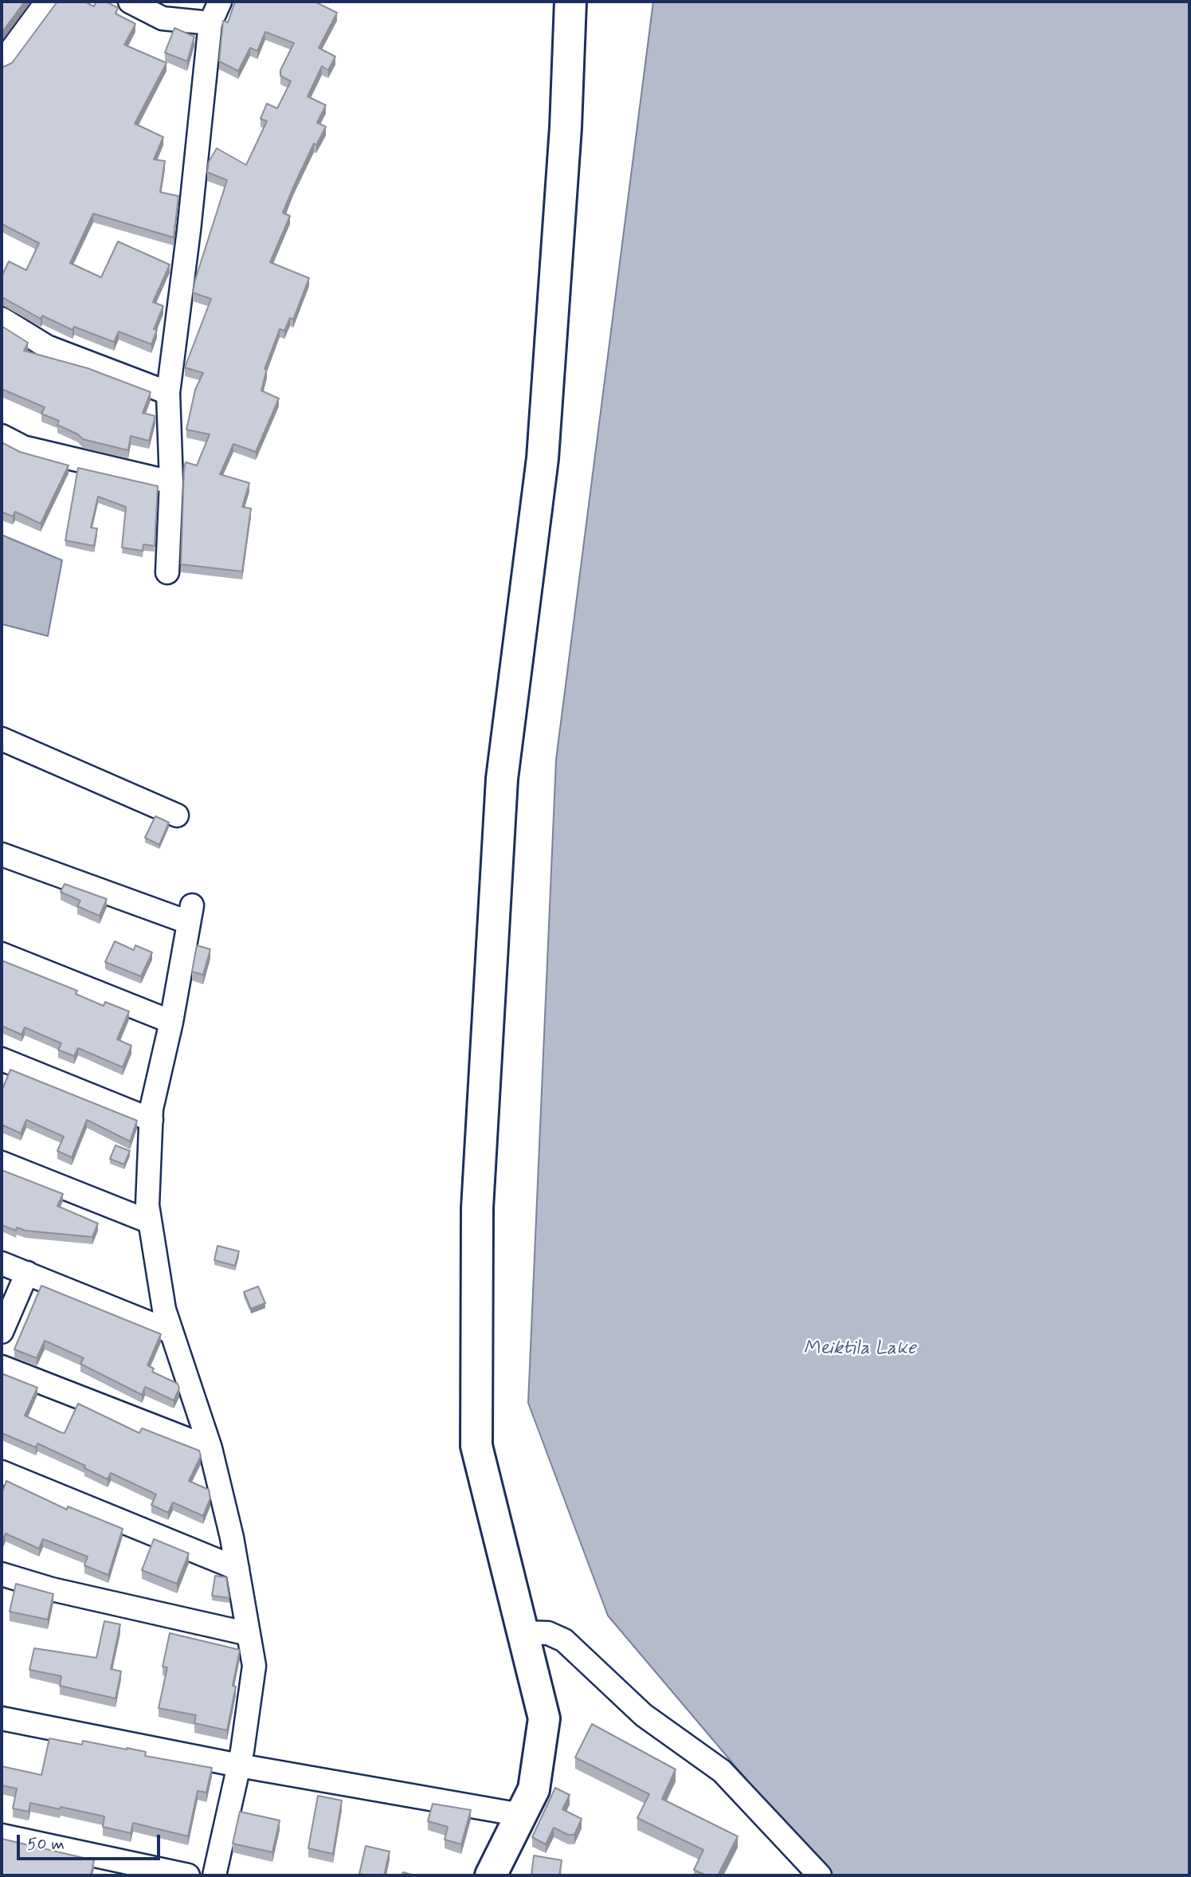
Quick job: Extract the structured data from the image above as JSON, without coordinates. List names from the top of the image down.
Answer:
{
  "water": ["Meiktila Lake"],
  "scale_bar": "50 m"
}
